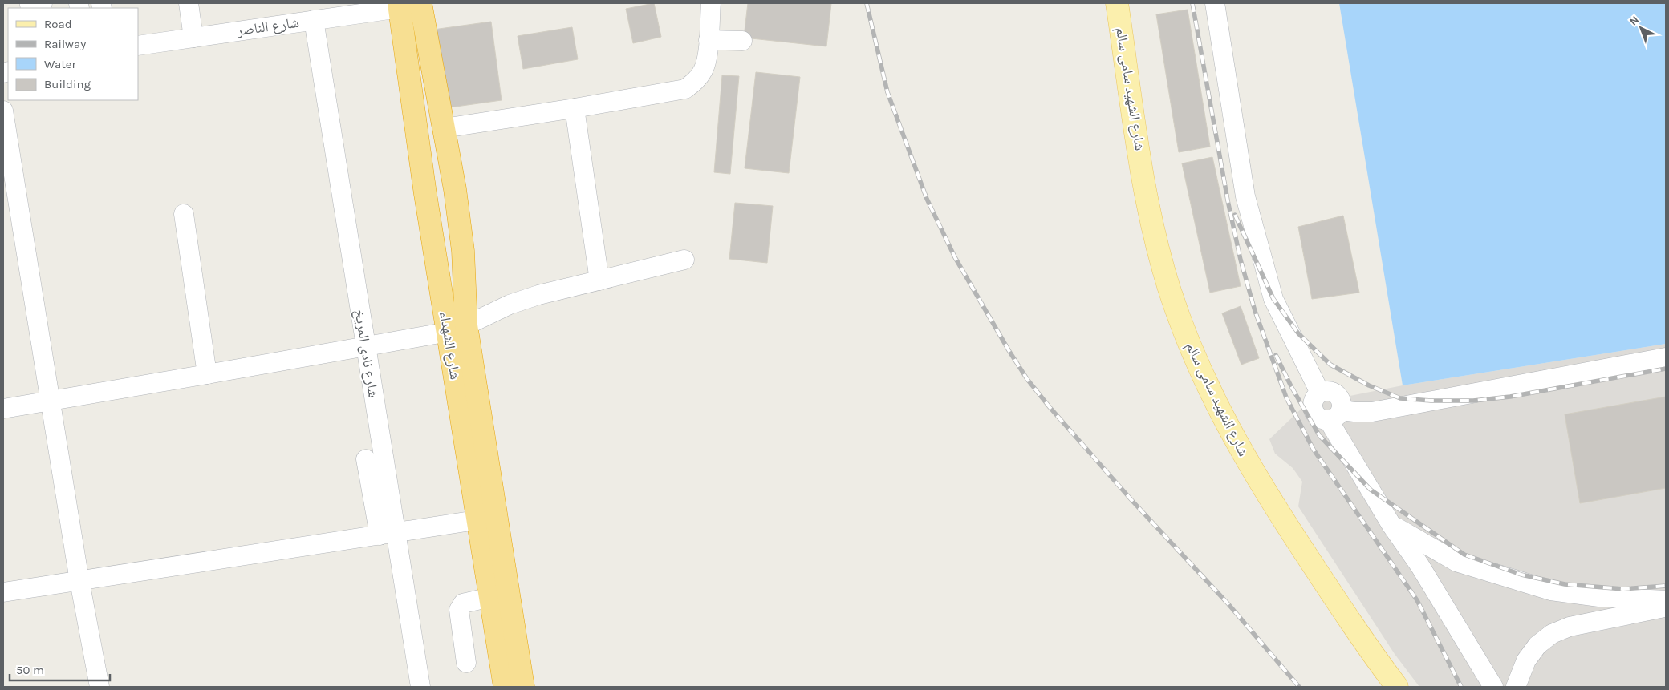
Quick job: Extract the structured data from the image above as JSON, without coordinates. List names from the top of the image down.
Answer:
{
  "streets": {
    "highway": ["شارع الشهداء"],
    "main road": ["شارع الشهيد سامى سالم"],
    "street": ["شارع الناصر", "شارع نادى المريخ"]
  },
  "crossings": [
    ["شارع الناصر", "شارع الشهداء"],
    ["شارع الناصر", "شارع نادى المريخ"]
  ],
  "legend": [
    "Road",
    "Railway",
    "Water",
    "Building"
  ],
  "scale_bar": "50 m",
  "north": "top left"
}
